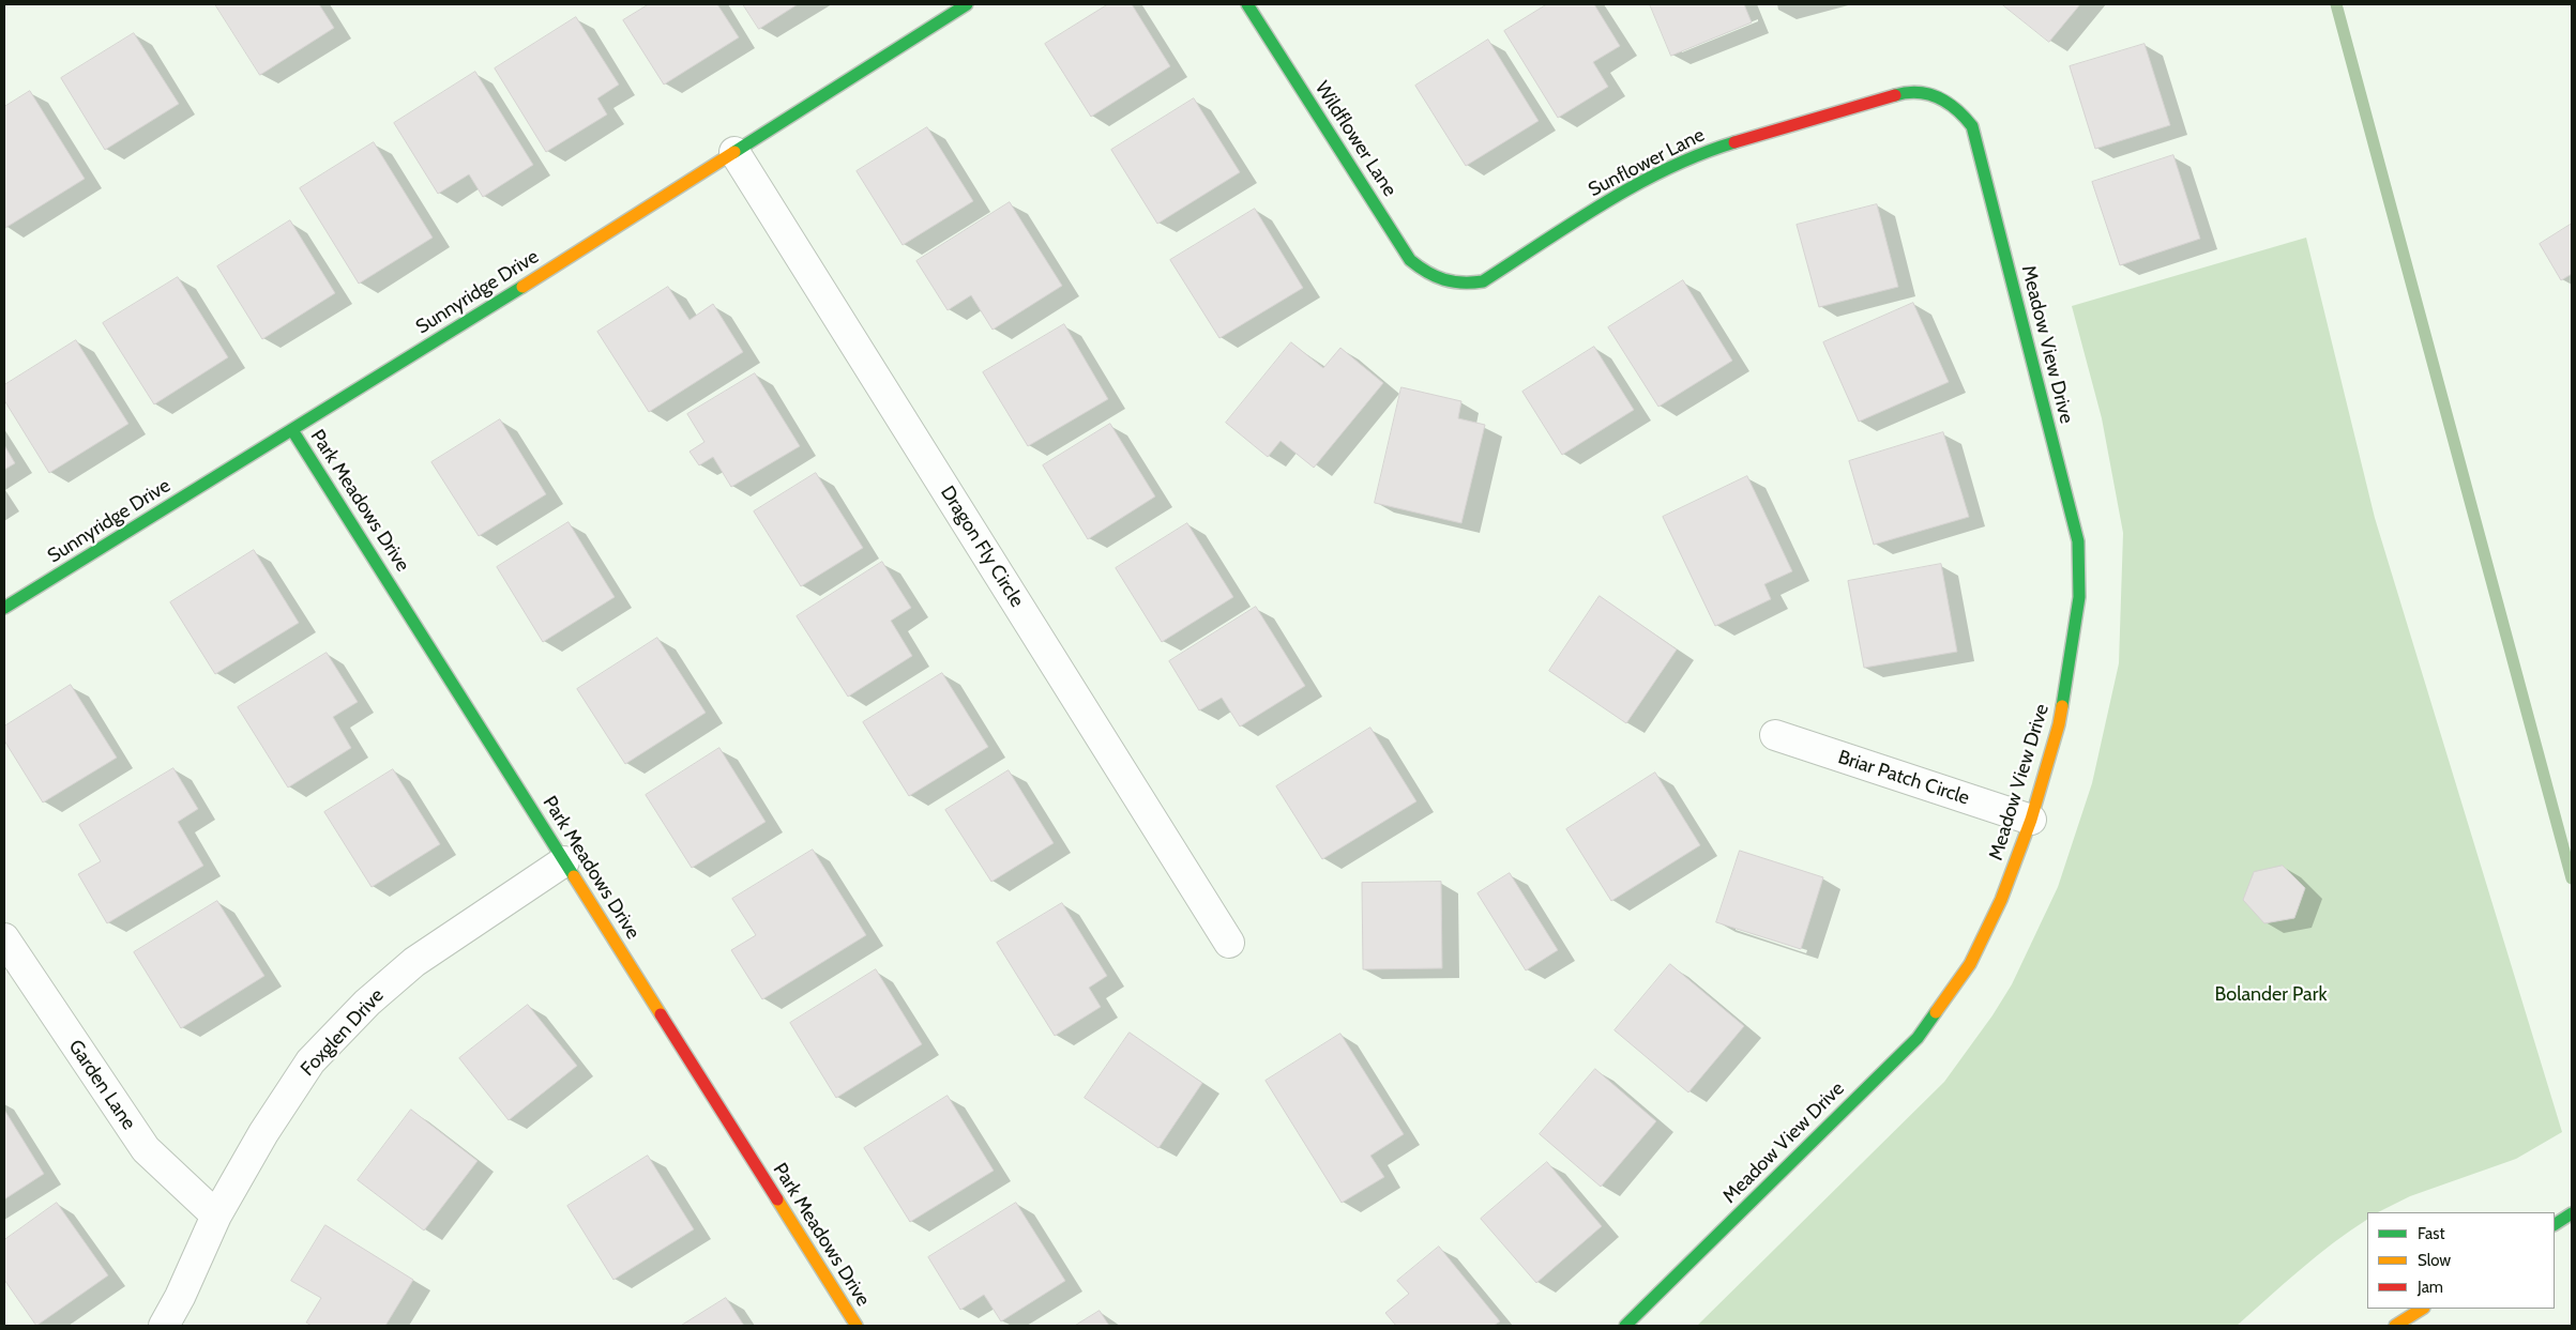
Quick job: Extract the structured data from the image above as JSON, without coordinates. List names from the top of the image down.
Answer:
{
  "streets": {
    "street": [
      "Wildflower Lane",
      "Sunflower Lane",
      "Sunnyridge Drive",
      "Meadow View Drive",
      "Park Meadows Drive",
      "Dragon Fly Circle",
      "Briar Patch Circle",
      "Foxglen Drive",
      "Garden Lane"
    ]
  },
  "crossings": [
    ["Wildflower Lane", "Sunflower Lane"],
    ["Sunflower Lane", "Meadow View Drive"],
    ["Sunnyridge Drive", "Park Meadows Drive"],
    ["Sunnyridge Drive", "Dragon Fly Circle"],
    ["Meadow View Drive", "Briar Patch Circle"],
    ["Park Meadows Drive", "Foxglen Drive"],
    ["Foxglen Drive", "Garden Lane"]
  ],
  "parks": ["Bolander Park"],
  "legend": ["Fast", "Slow", "Jam"]
}
